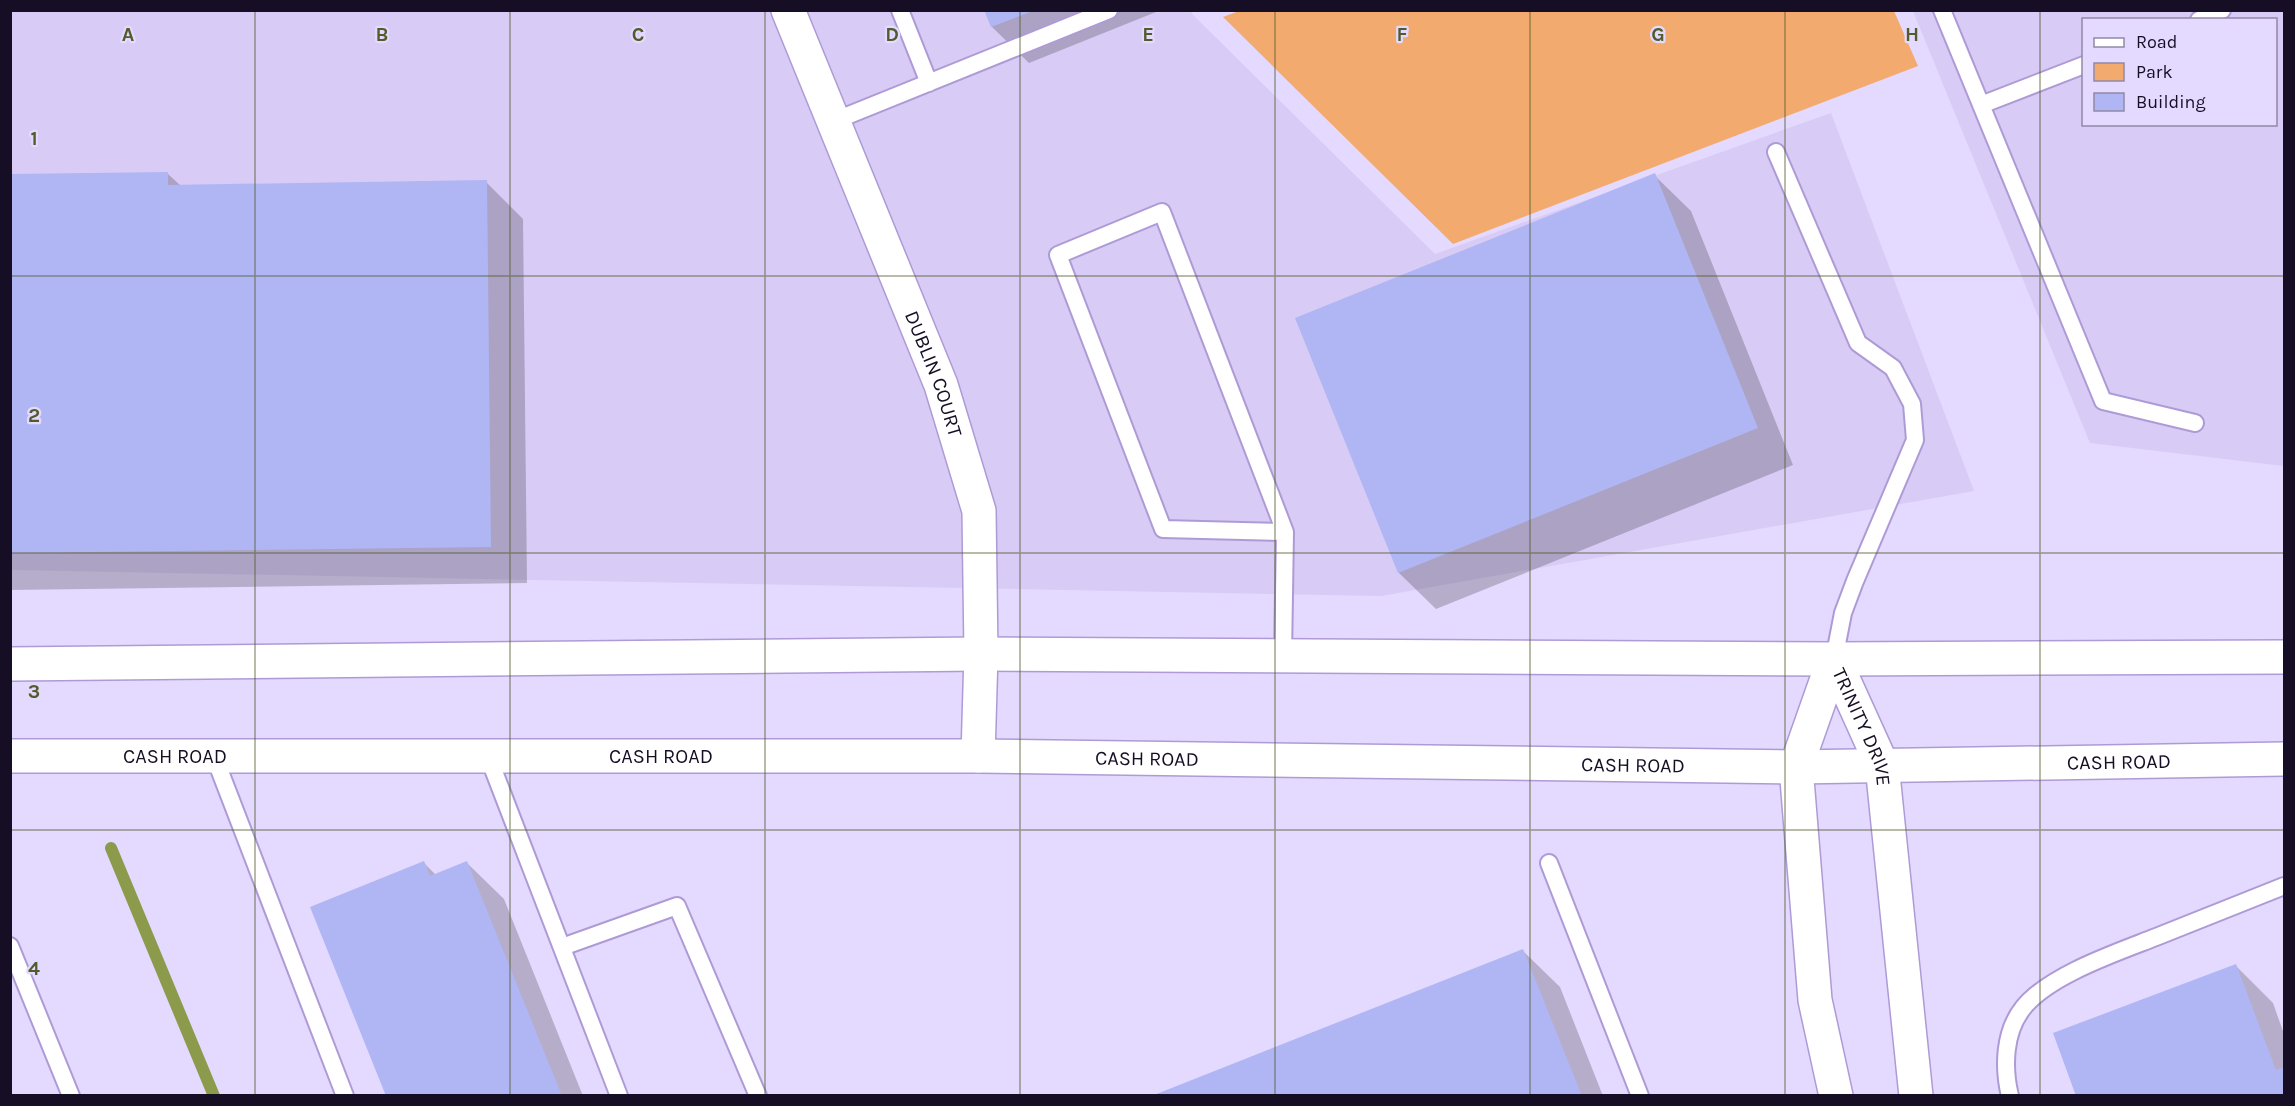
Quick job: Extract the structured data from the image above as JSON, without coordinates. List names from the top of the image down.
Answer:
{
  "streets": {
    "street": ["DUBLIN COURT", "TRINITY DRIVE", "CASH ROAD"]
  },
  "crossings": [
    ["DUBLIN COURT", "CASH ROAD"],
    ["TRINITY DRIVE", "CASH ROAD"]
  ],
  "legend": ["Road", "Park", "Building"],
  "grid": {
    "columns": [
      "A",
      "B",
      "C",
      "D",
      "E",
      "F",
      "G",
      "H"
    ],
    "rows": [
      "1",
      "2",
      "3",
      "4"
    ]
  }
}
